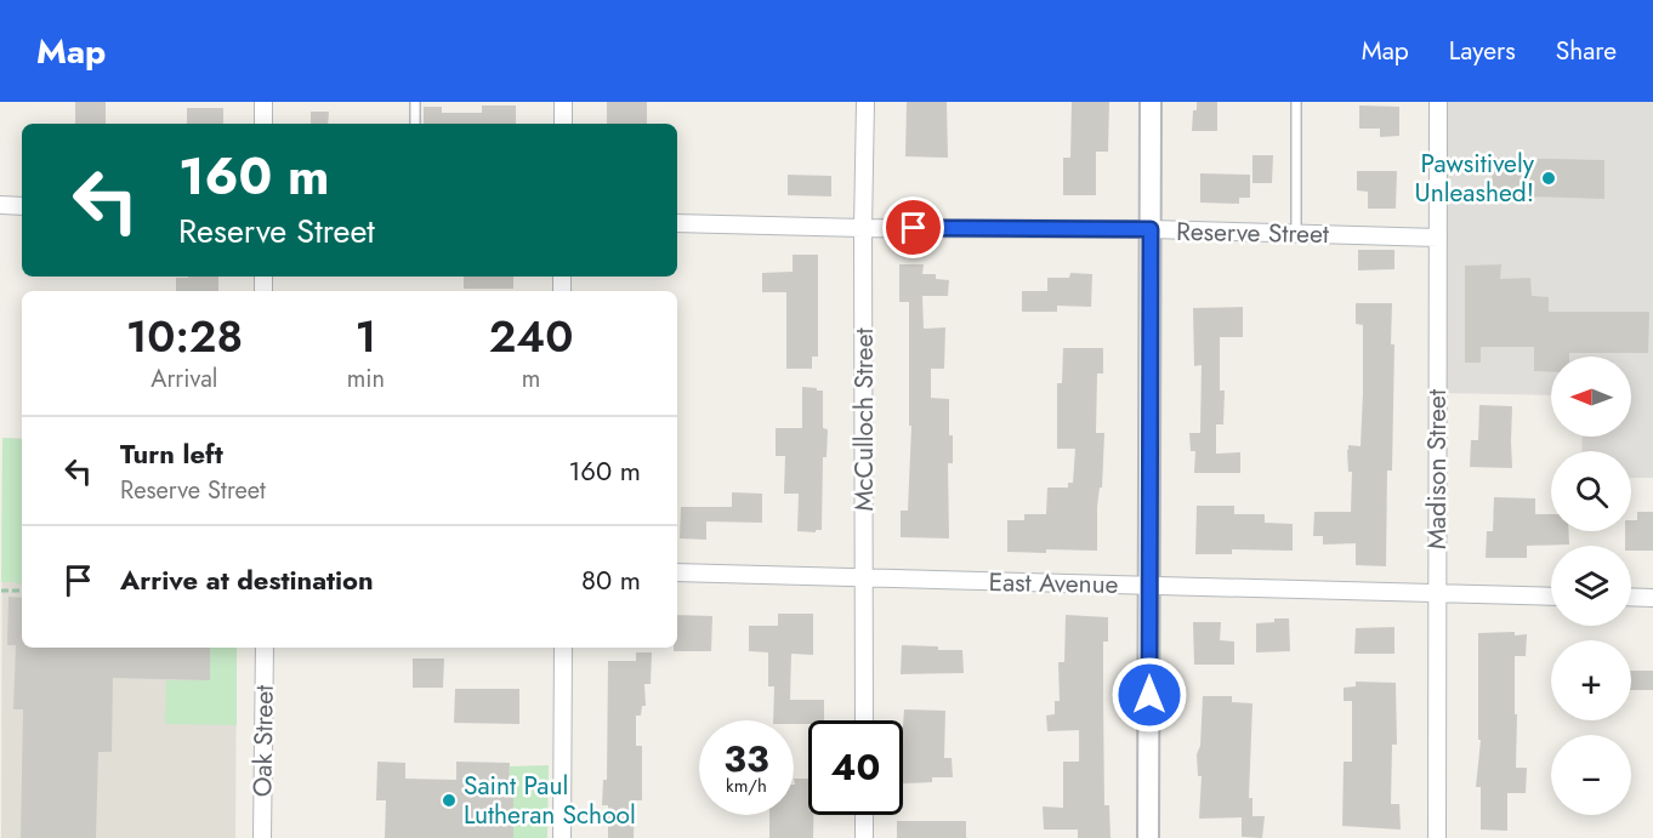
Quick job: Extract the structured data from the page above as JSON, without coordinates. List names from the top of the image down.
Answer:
{
  "streets": {
    "street": [
      "Reserve Street",
      "McCulloch Street",
      "Madison Street",
      "East Avenue",
      "Oak Street"
    ]
  },
  "crossings": [
    ["Reserve Street", "McCulloch Street"],
    ["Reserve Street", "Madison Street"],
    ["McCulloch Street", "East Avenue"],
    ["Madison Street", "East Avenue"]
  ],
  "places": ["Pawsitively Unleashed!", "Saint Paul Lutheran School"],
  "north": "left",
  "page": {
    "header": "Map",
    "nav": ["Map", "Layers", "Share"],
    "turn": ["160 m", "Reserve Street"],
    "eta": [
      "10:28",
      "Arrival",
      "1",
      "min",
      "240",
      "m"
    ],
    "map_buttons": ["+", "−"],
    "list": [
      {
        "name": "Turn left",
        "note": "Reserve Street",
        "value": "160 m"
      },
      {
        "name": "Arrive at destination",
        "value": "80 m"
      }
    ],
    "speed": "33 km/h",
    "limit": "40"
  }
}
